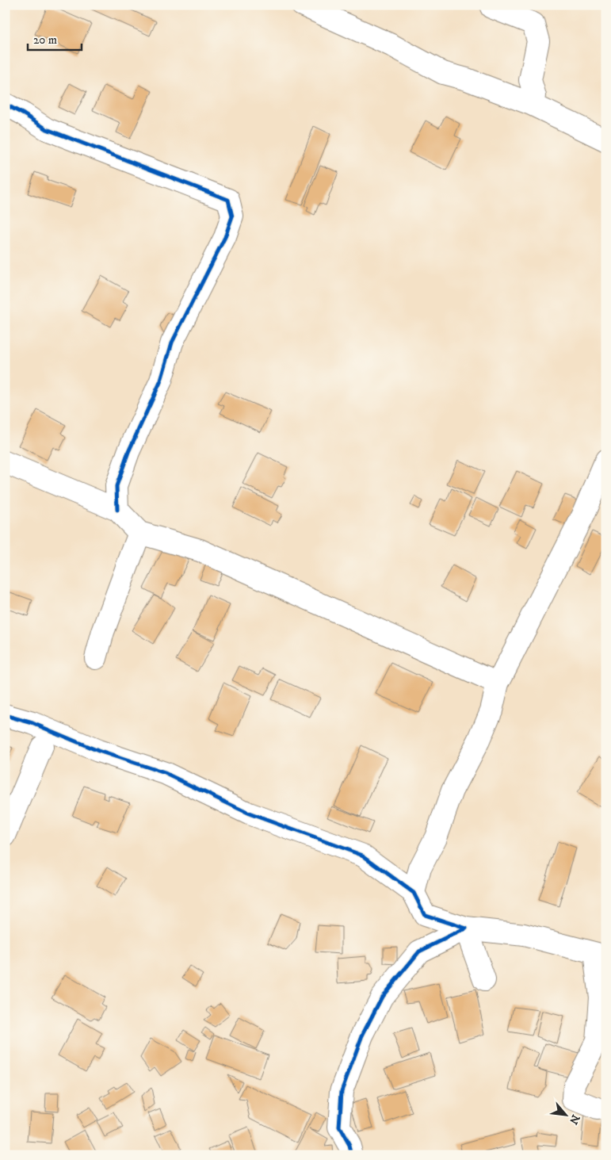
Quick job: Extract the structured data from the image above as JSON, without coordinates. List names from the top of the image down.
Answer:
{
  "scale_bar": "20 m",
  "north": "bottom right"
}
